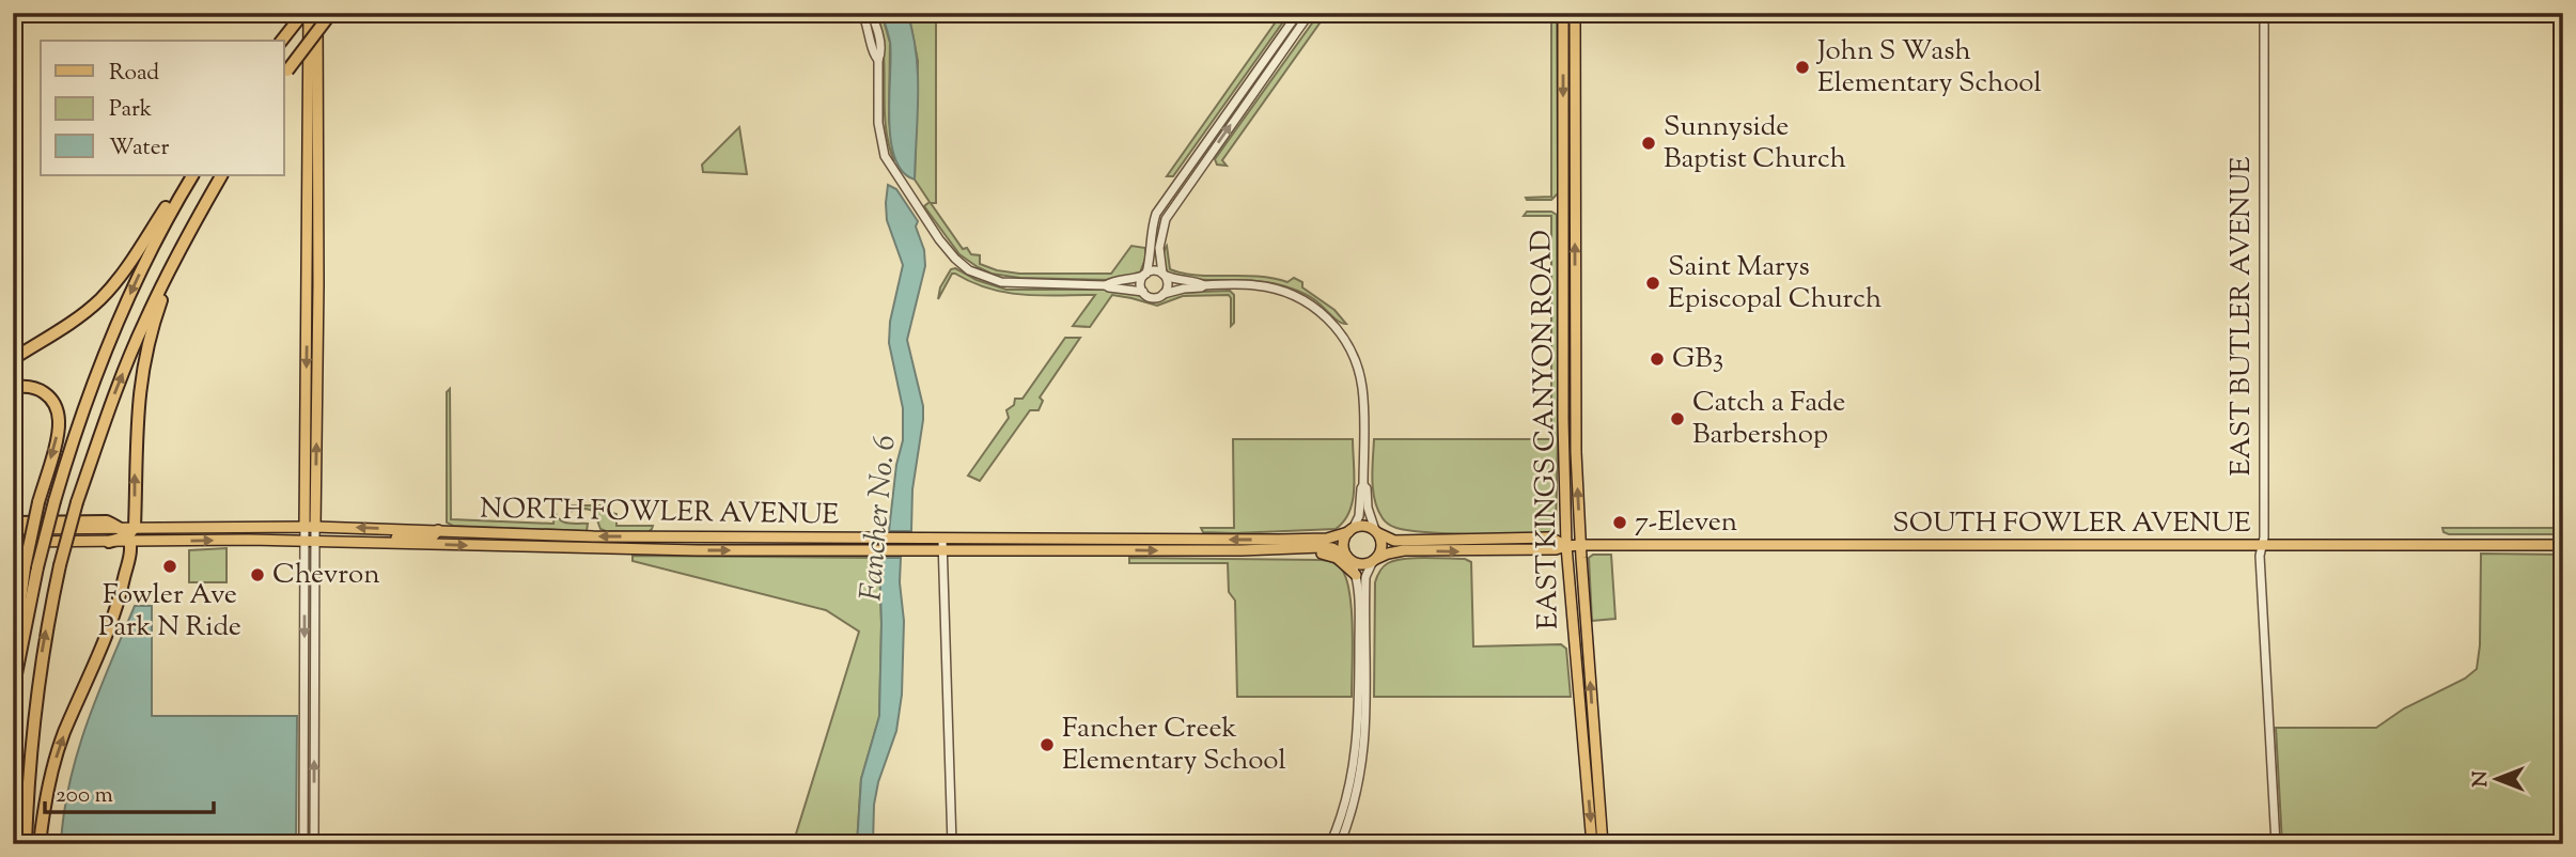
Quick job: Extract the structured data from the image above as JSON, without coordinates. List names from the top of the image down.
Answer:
{
  "streets": {
    "main road": ["EAST KINGS CANYON ROAD", "NORTH FOWLER AVENUE", "SOUTH FOWLER AVENUE"],
    "street": ["EAST BUTLER AVENUE"]
  },
  "crossings": [
    ["EAST BUTLER AVENUE", "SOUTH FOWLER AVENUE"],
    ["EAST KINGS CANYON ROAD", "SOUTH FOWLER AVENUE"]
  ],
  "water": ["Fancher No. 6"],
  "places": [
    "John S Wash Elementary School",
    "Sunnyside Baptist Church",
    "Saint Marys Episcopal Church",
    "GB3",
    "Catch a Fade Barbershop",
    "7-Eleven",
    "Fowler Ave Park N Ride",
    "Chevron",
    "Fancher Creek Elementary School"
  ],
  "legend": ["Road", "Park", "Water"],
  "scale_bar": "200 m",
  "north": "left"
}
